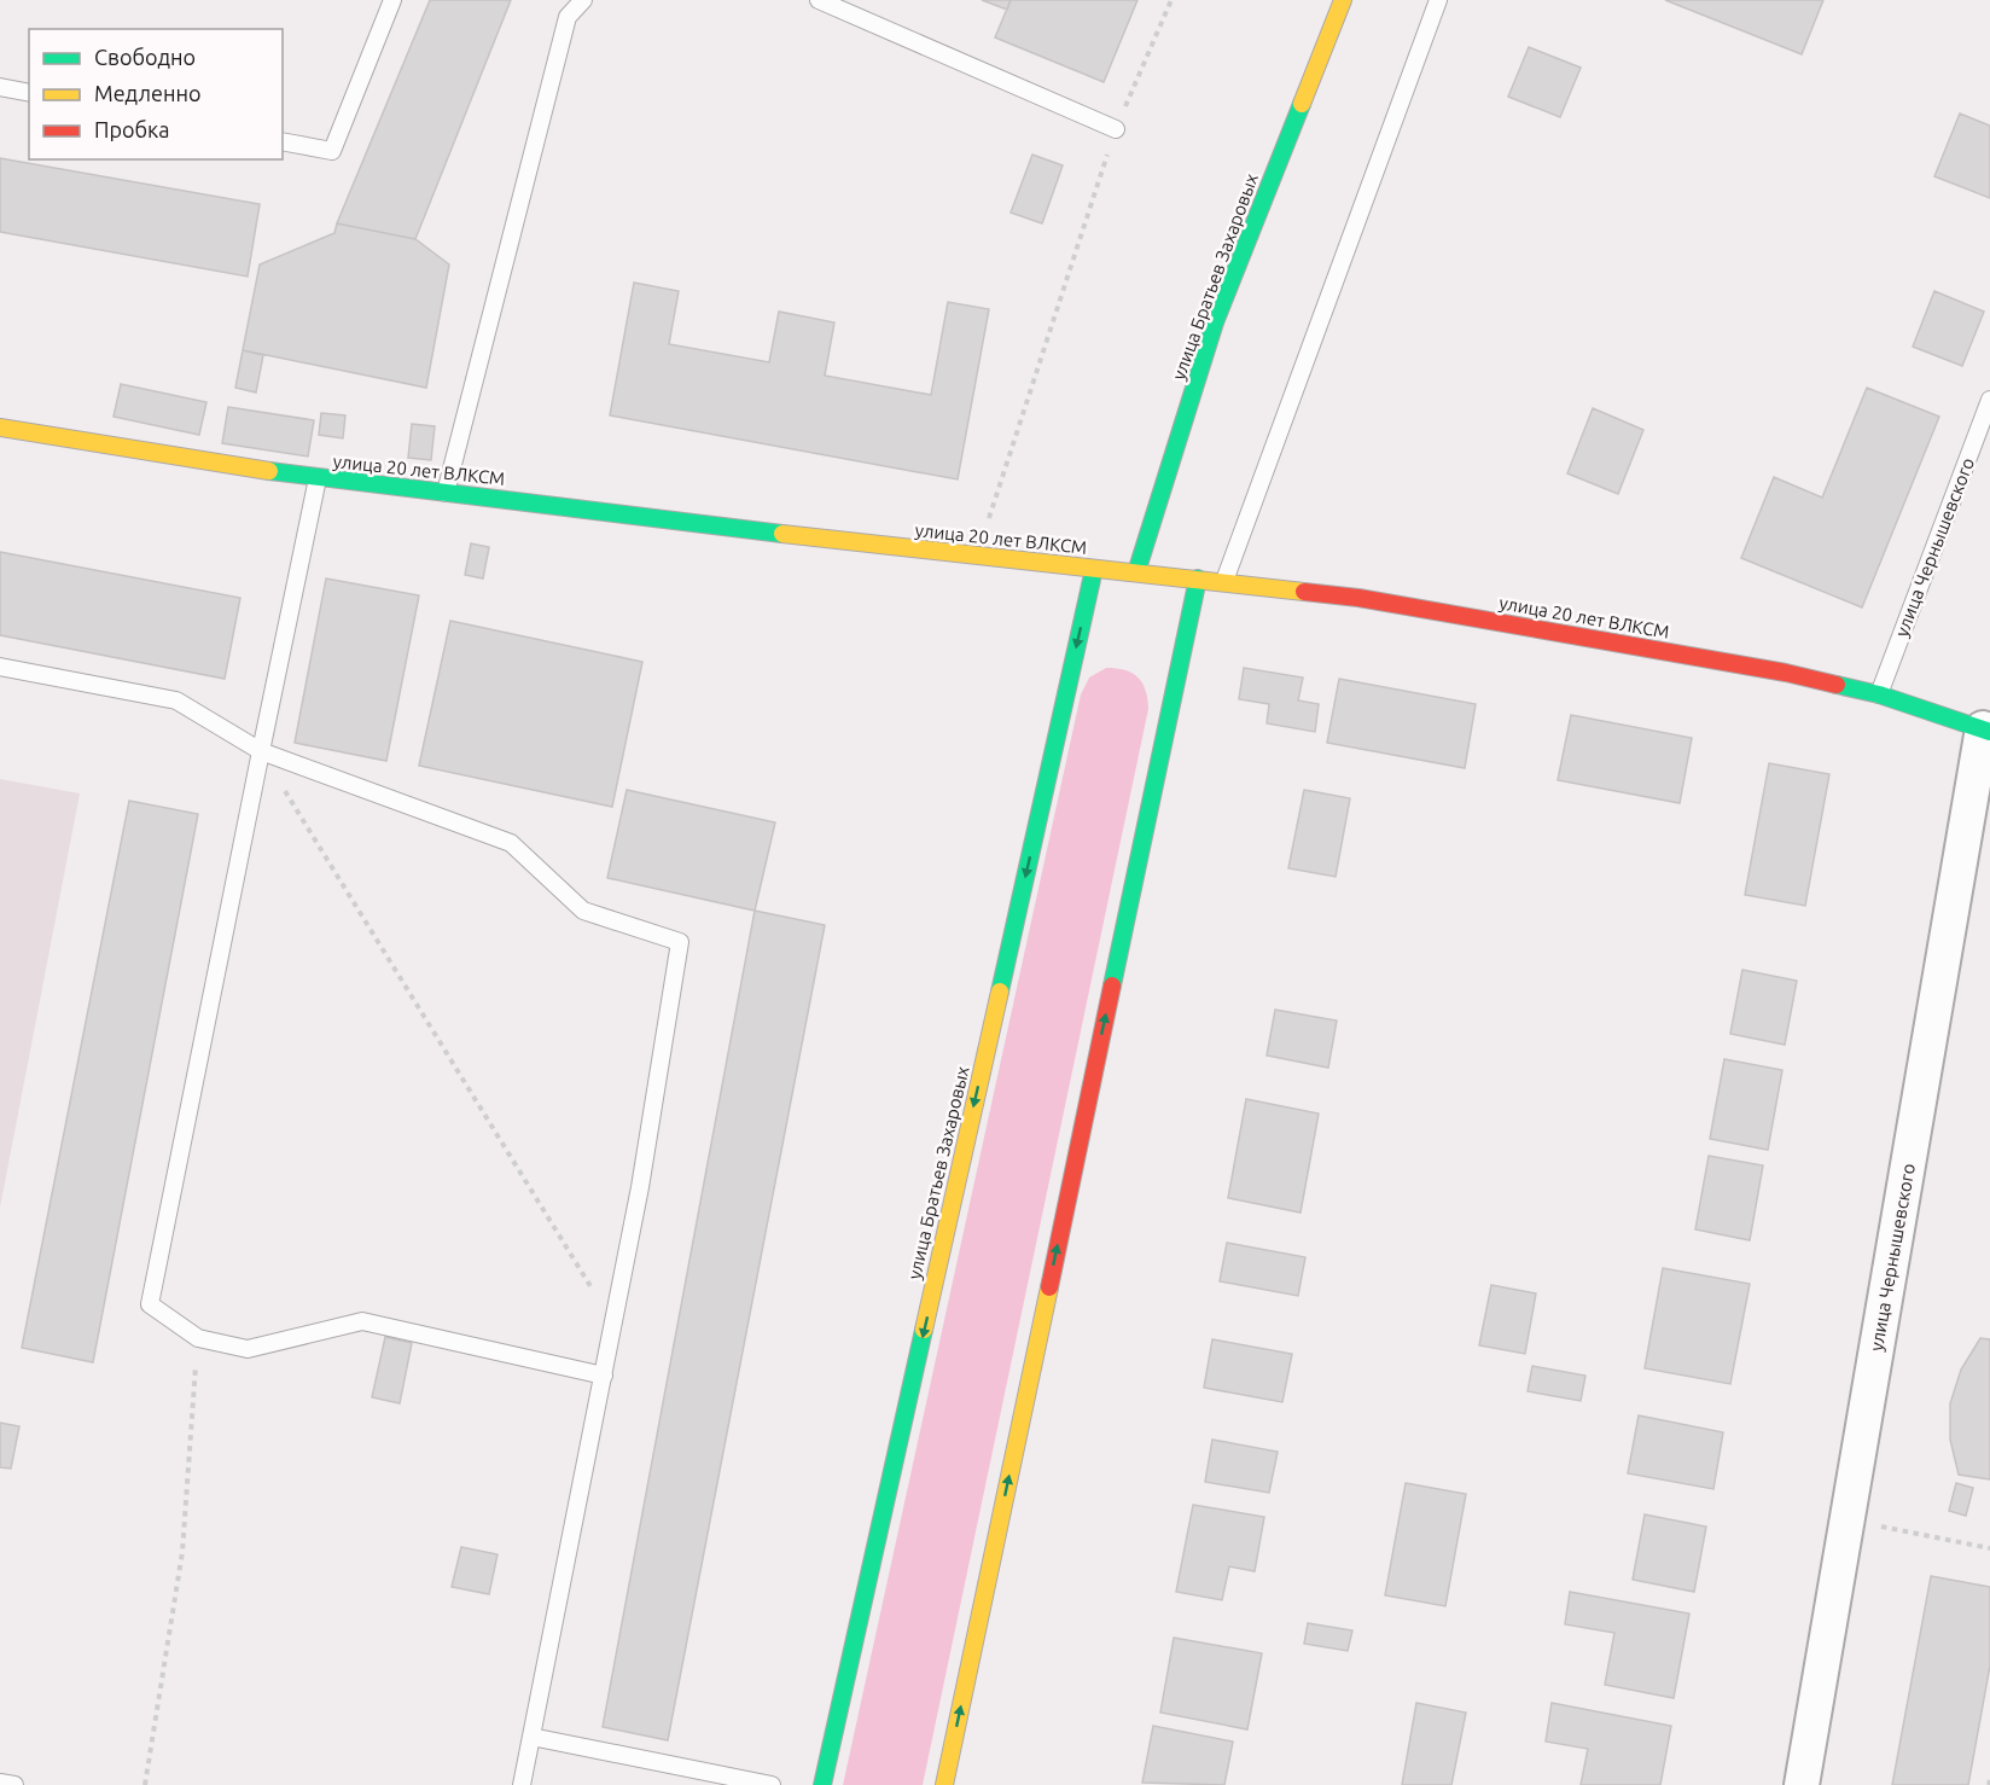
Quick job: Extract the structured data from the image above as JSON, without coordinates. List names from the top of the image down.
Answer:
{
  "streets": {
    "main road": ["улица Братьев Захаровых", "улица 20 лет ВЛКСМ"],
    "street": ["улица Чернышевского"]
  },
  "crossings": [
    ["улица Братьев Захаровых", "улица 20 лет ВЛКСМ"],
    ["улица 20 лет ВЛКСМ", "улица Чернышевского"]
  ],
  "legend": ["Свободно", "Медленно", "Пробка"]
}
